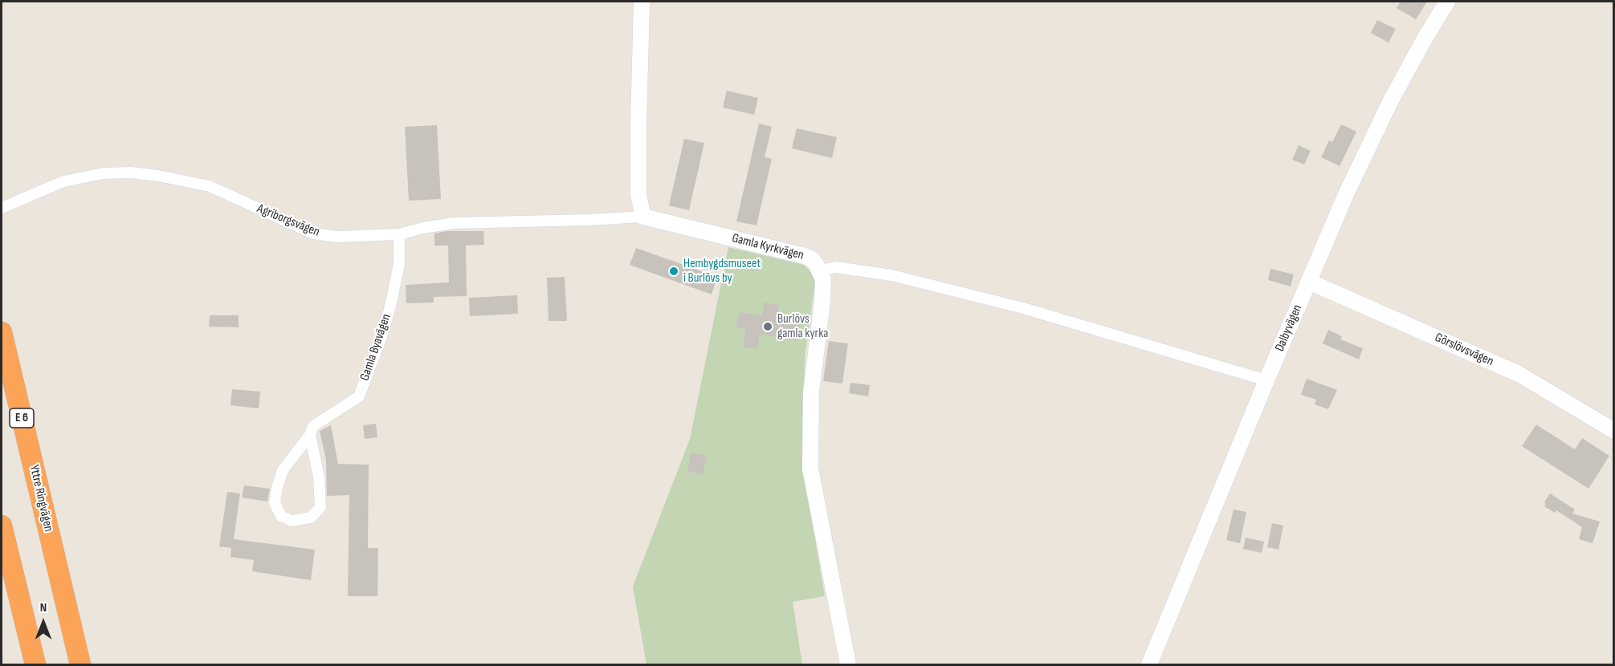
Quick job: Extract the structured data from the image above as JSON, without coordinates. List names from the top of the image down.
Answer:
{
  "streets": {
    "highway": ["E 6", "Yttre Ringvägen"],
    "street": [
      "Agriborgsvägen",
      "Gamla Kyrkvägen",
      "Dalbyvägen",
      "Gamla Byavägen",
      "Görslövsvägen"
    ]
  },
  "crossings": [
    ["Agriborgsvägen", "Gamla Kyrkvägen"],
    ["Agriborgsvägen", "Gamla Byavägen"],
    ["Dalbyvägen", "Görslövsvägen"]
  ],
  "places": ["Hembygdsmuseet i Burlövs by", "Burlövs gamla kyrka"],
  "north": "top"
}
